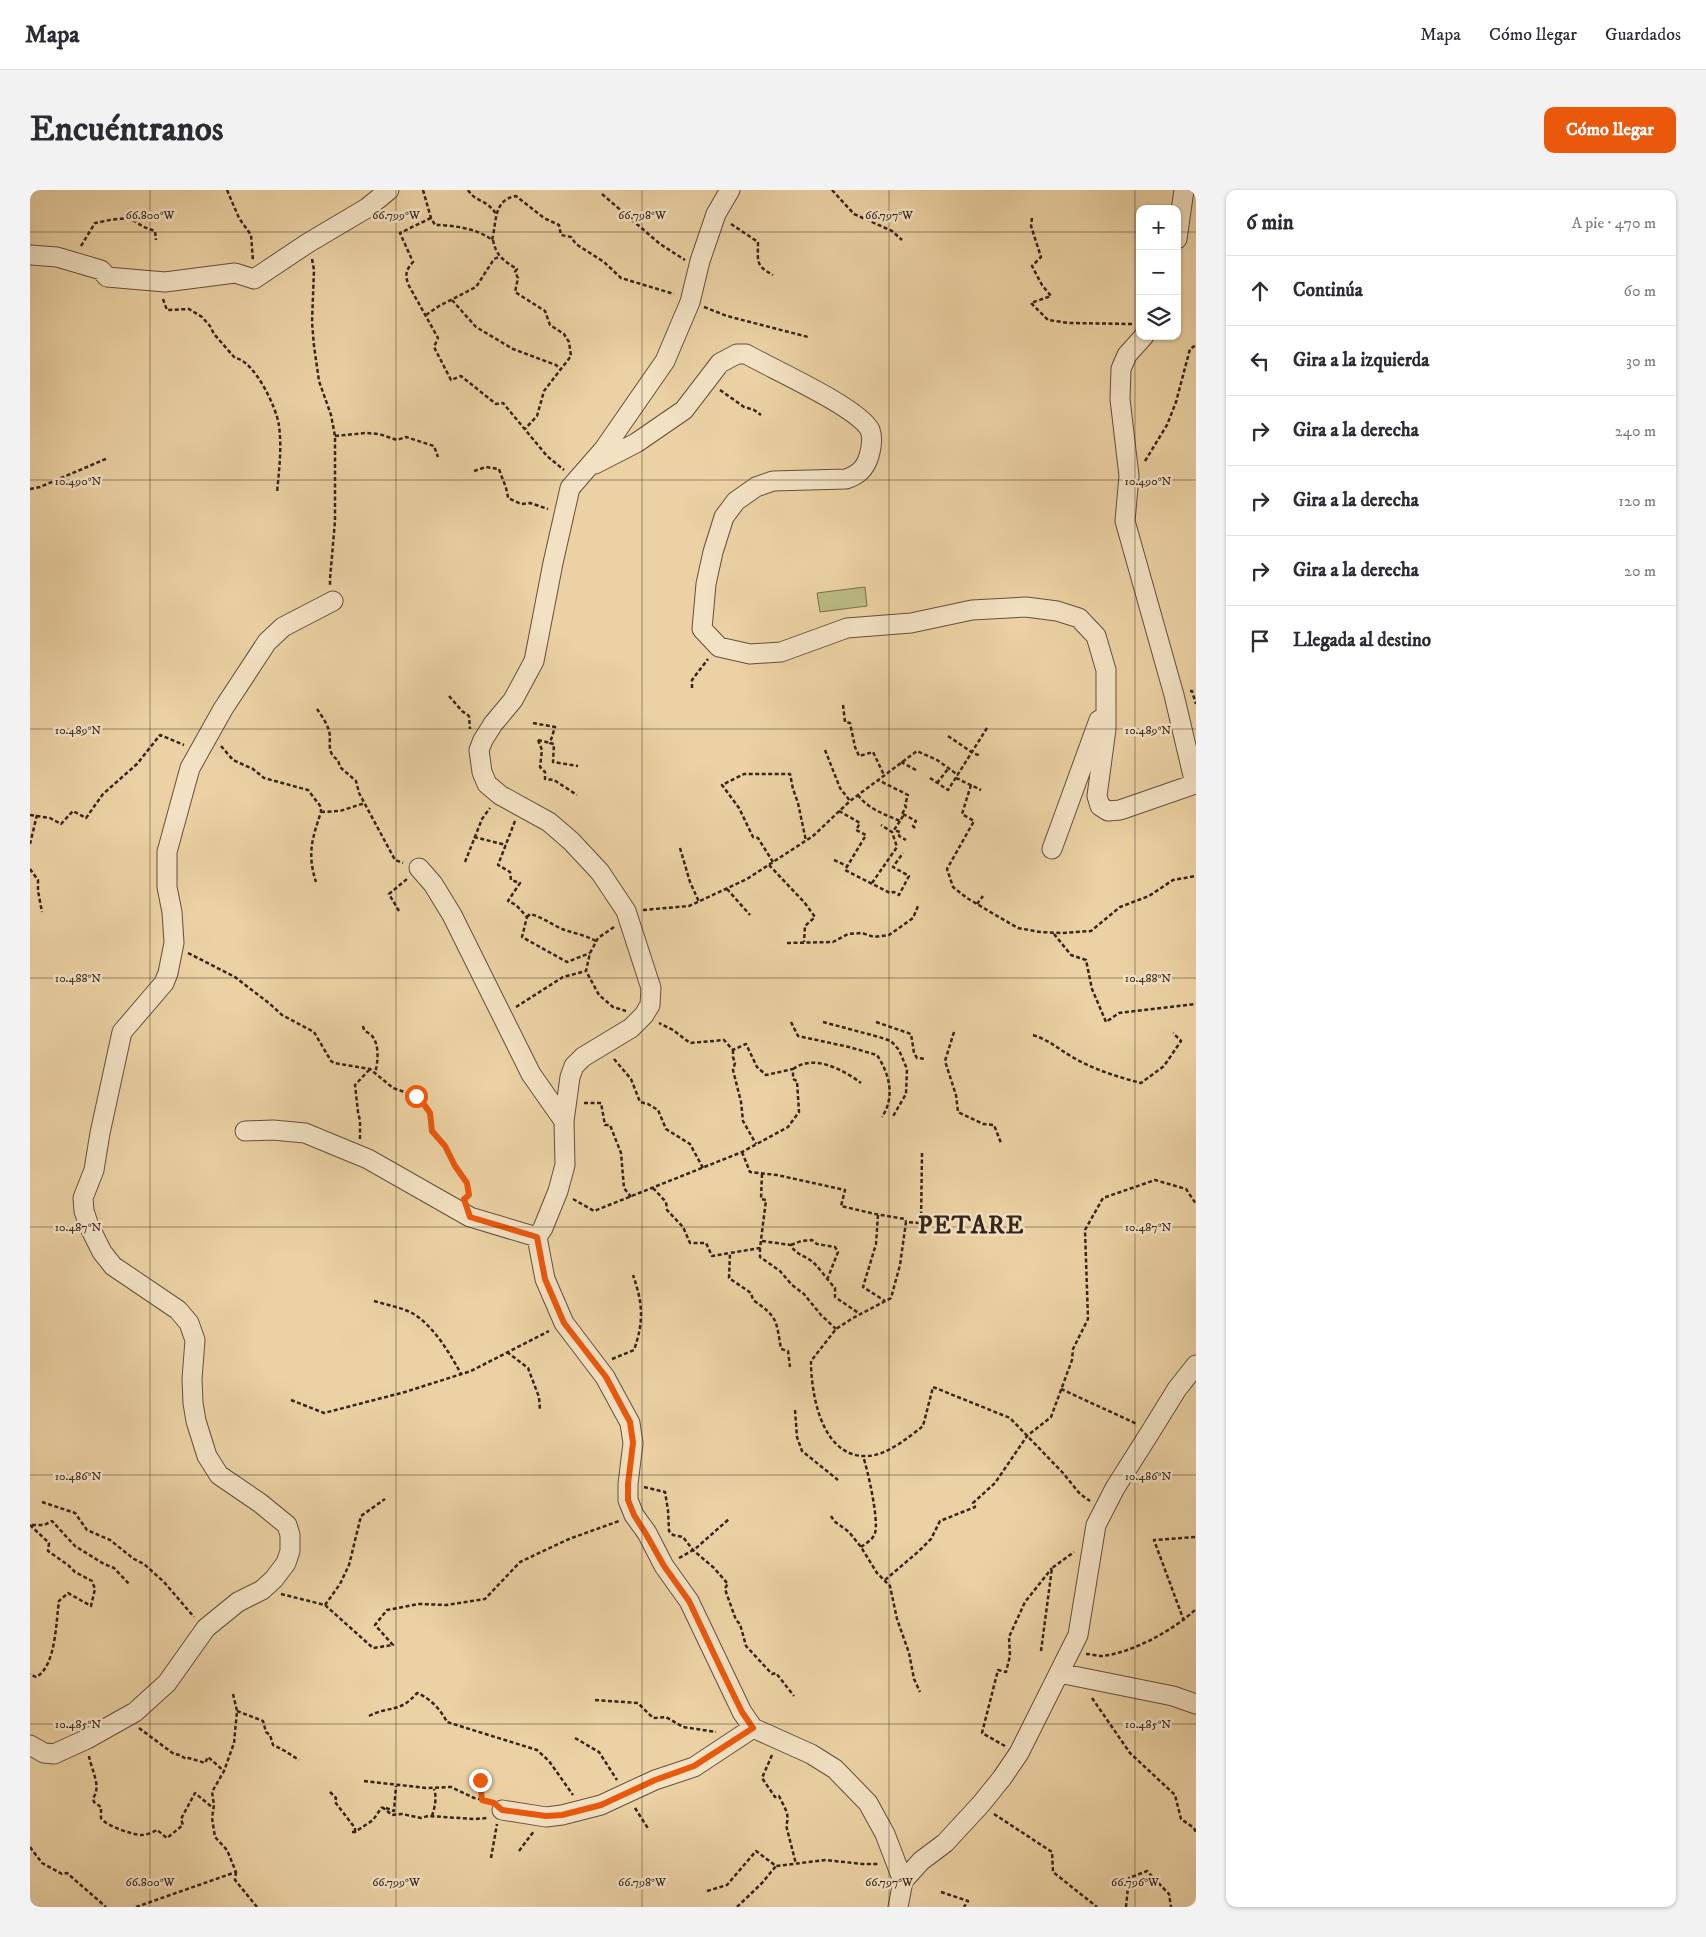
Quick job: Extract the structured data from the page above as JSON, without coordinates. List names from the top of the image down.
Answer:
{
  "districts": ["PETARE"],
  "page": {
    "header": "Mapa",
    "nav": ["Mapa", "Cómo llegar", "Guardados"],
    "buttons": "Cómo llegar",
    "title": "Encuéntranos",
    "heading": ["6 min", "A pie · 470 m"],
    "map_buttons": ["+", "−"],
    "list": [
      ["Continúa", "60 m"],
      ["Gira a la izquierda", "30 m"],
      ["Gira a la derecha", "240 m"],
      ["Gira a la derecha", "120 m"],
      ["Gira a la derecha", "20 m"],
      "Llegada al destino"
    ]
  },
  "coordinates": [
    "66.800°W",
    "66.799°W",
    "66.798°W",
    "66.797°W",
    "10.490°N",
    "10.489°N",
    "10.488°N",
    "10.487°N",
    "10.486°N",
    "10.485°N",
    "66.796°W"
  ]
}
